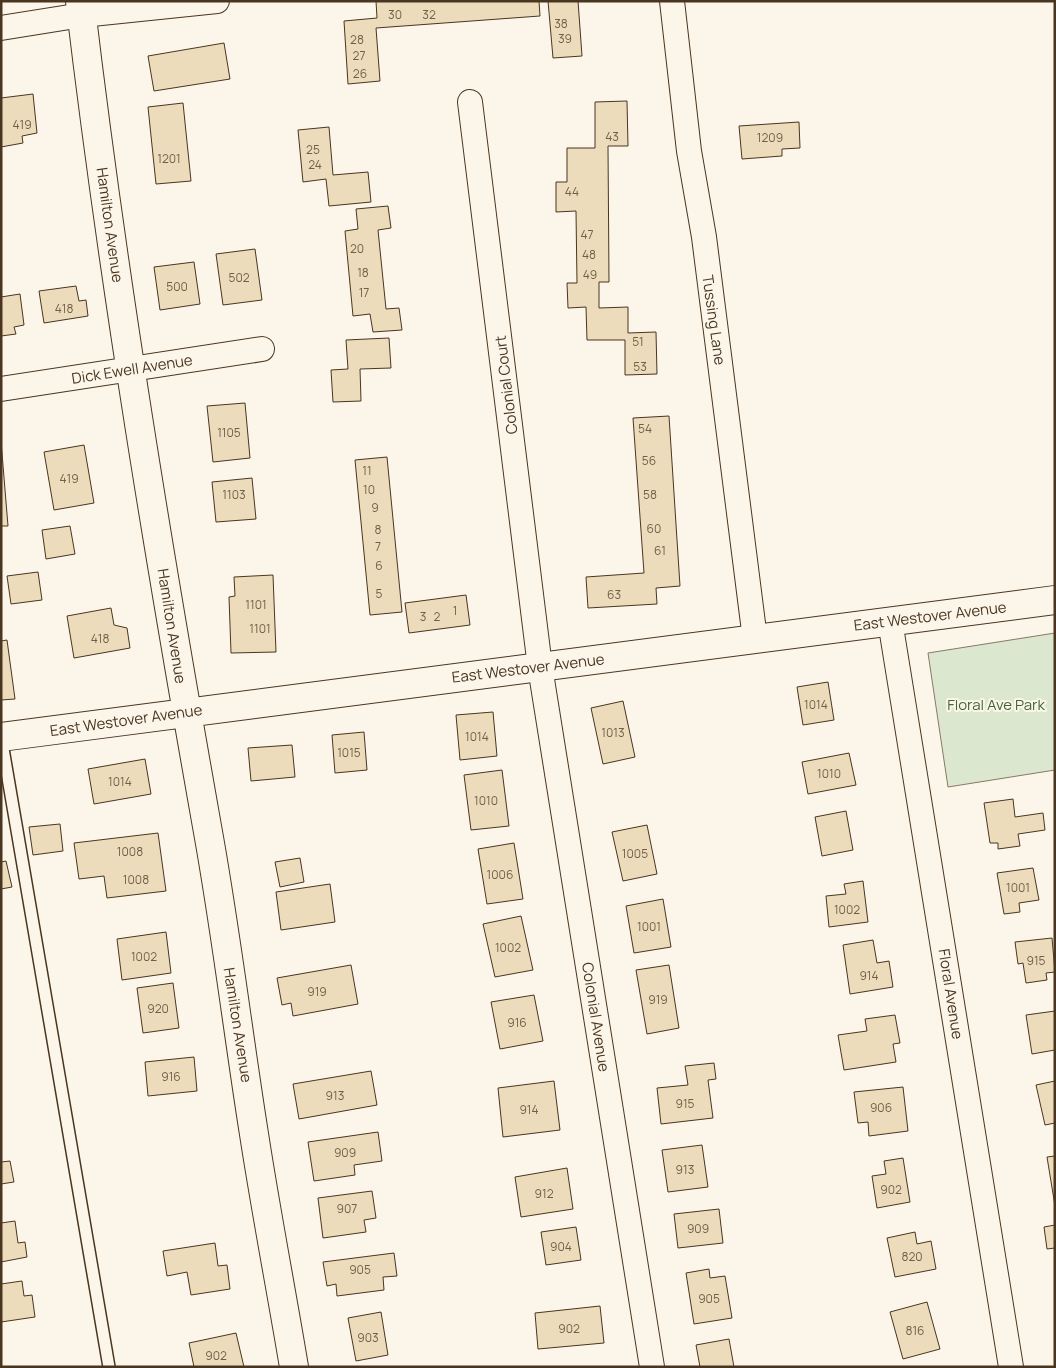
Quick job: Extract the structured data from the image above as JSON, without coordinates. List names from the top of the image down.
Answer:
{
  "streets": {
    "street": [
      "Hamilton Avenue",
      "Tussing Lane",
      "Dick Ewell Avenue",
      "Colonial Court",
      "East Westover Avenue",
      "Floral Avenue",
      "Colonial Avenue"
    ]
  },
  "crossings": [
    ["Hamilton Avenue", "Dick Ewell Avenue"],
    ["Hamilton Avenue", "East Westover Avenue"],
    ["Tussing Lane", "East Westover Avenue"],
    ["Colonial Court", "East Westover Avenue"],
    ["Colonial Court", "Colonial Avenue"],
    ["East Westover Avenue", "Floral Avenue"],
    ["East Westover Avenue", "Colonial Avenue"]
  ],
  "parks": ["Floral Ave Park"],
  "house_numbers": [
    "30",
    "32",
    "38",
    "39",
    "28",
    "27",
    "26",
    "419",
    "43",
    "1209",
    "25",
    "1201",
    "24",
    "44",
    "47",
    "20",
    "48",
    "18",
    "49",
    "502",
    "500",
    "17",
    "418",
    "51",
    "53",
    "54",
    "1105",
    "56",
    "11",
    "419",
    "10",
    "1103",
    "58",
    "9",
    "60",
    "8",
    "7",
    "61",
    "6",
    "5",
    "63",
    "1101",
    "1",
    "3",
    "2",
    "1101",
    "418",
    "1014",
    "1013",
    "1014",
    "1015",
    "1010",
    "1014",
    "1010",
    "1008",
    "1005",
    "1006",
    "1008",
    "1001",
    "1002",
    "1001",
    "1002",
    "1002",
    "915",
    "914",
    "919",
    "919",
    "920",
    "916",
    "916",
    "913",
    "915",
    "906",
    "914",
    "909",
    "913",
    "902",
    "912",
    "907",
    "909",
    "904",
    "820",
    "905",
    "905",
    "902",
    "816",
    "903",
    "902"
  ]
}
